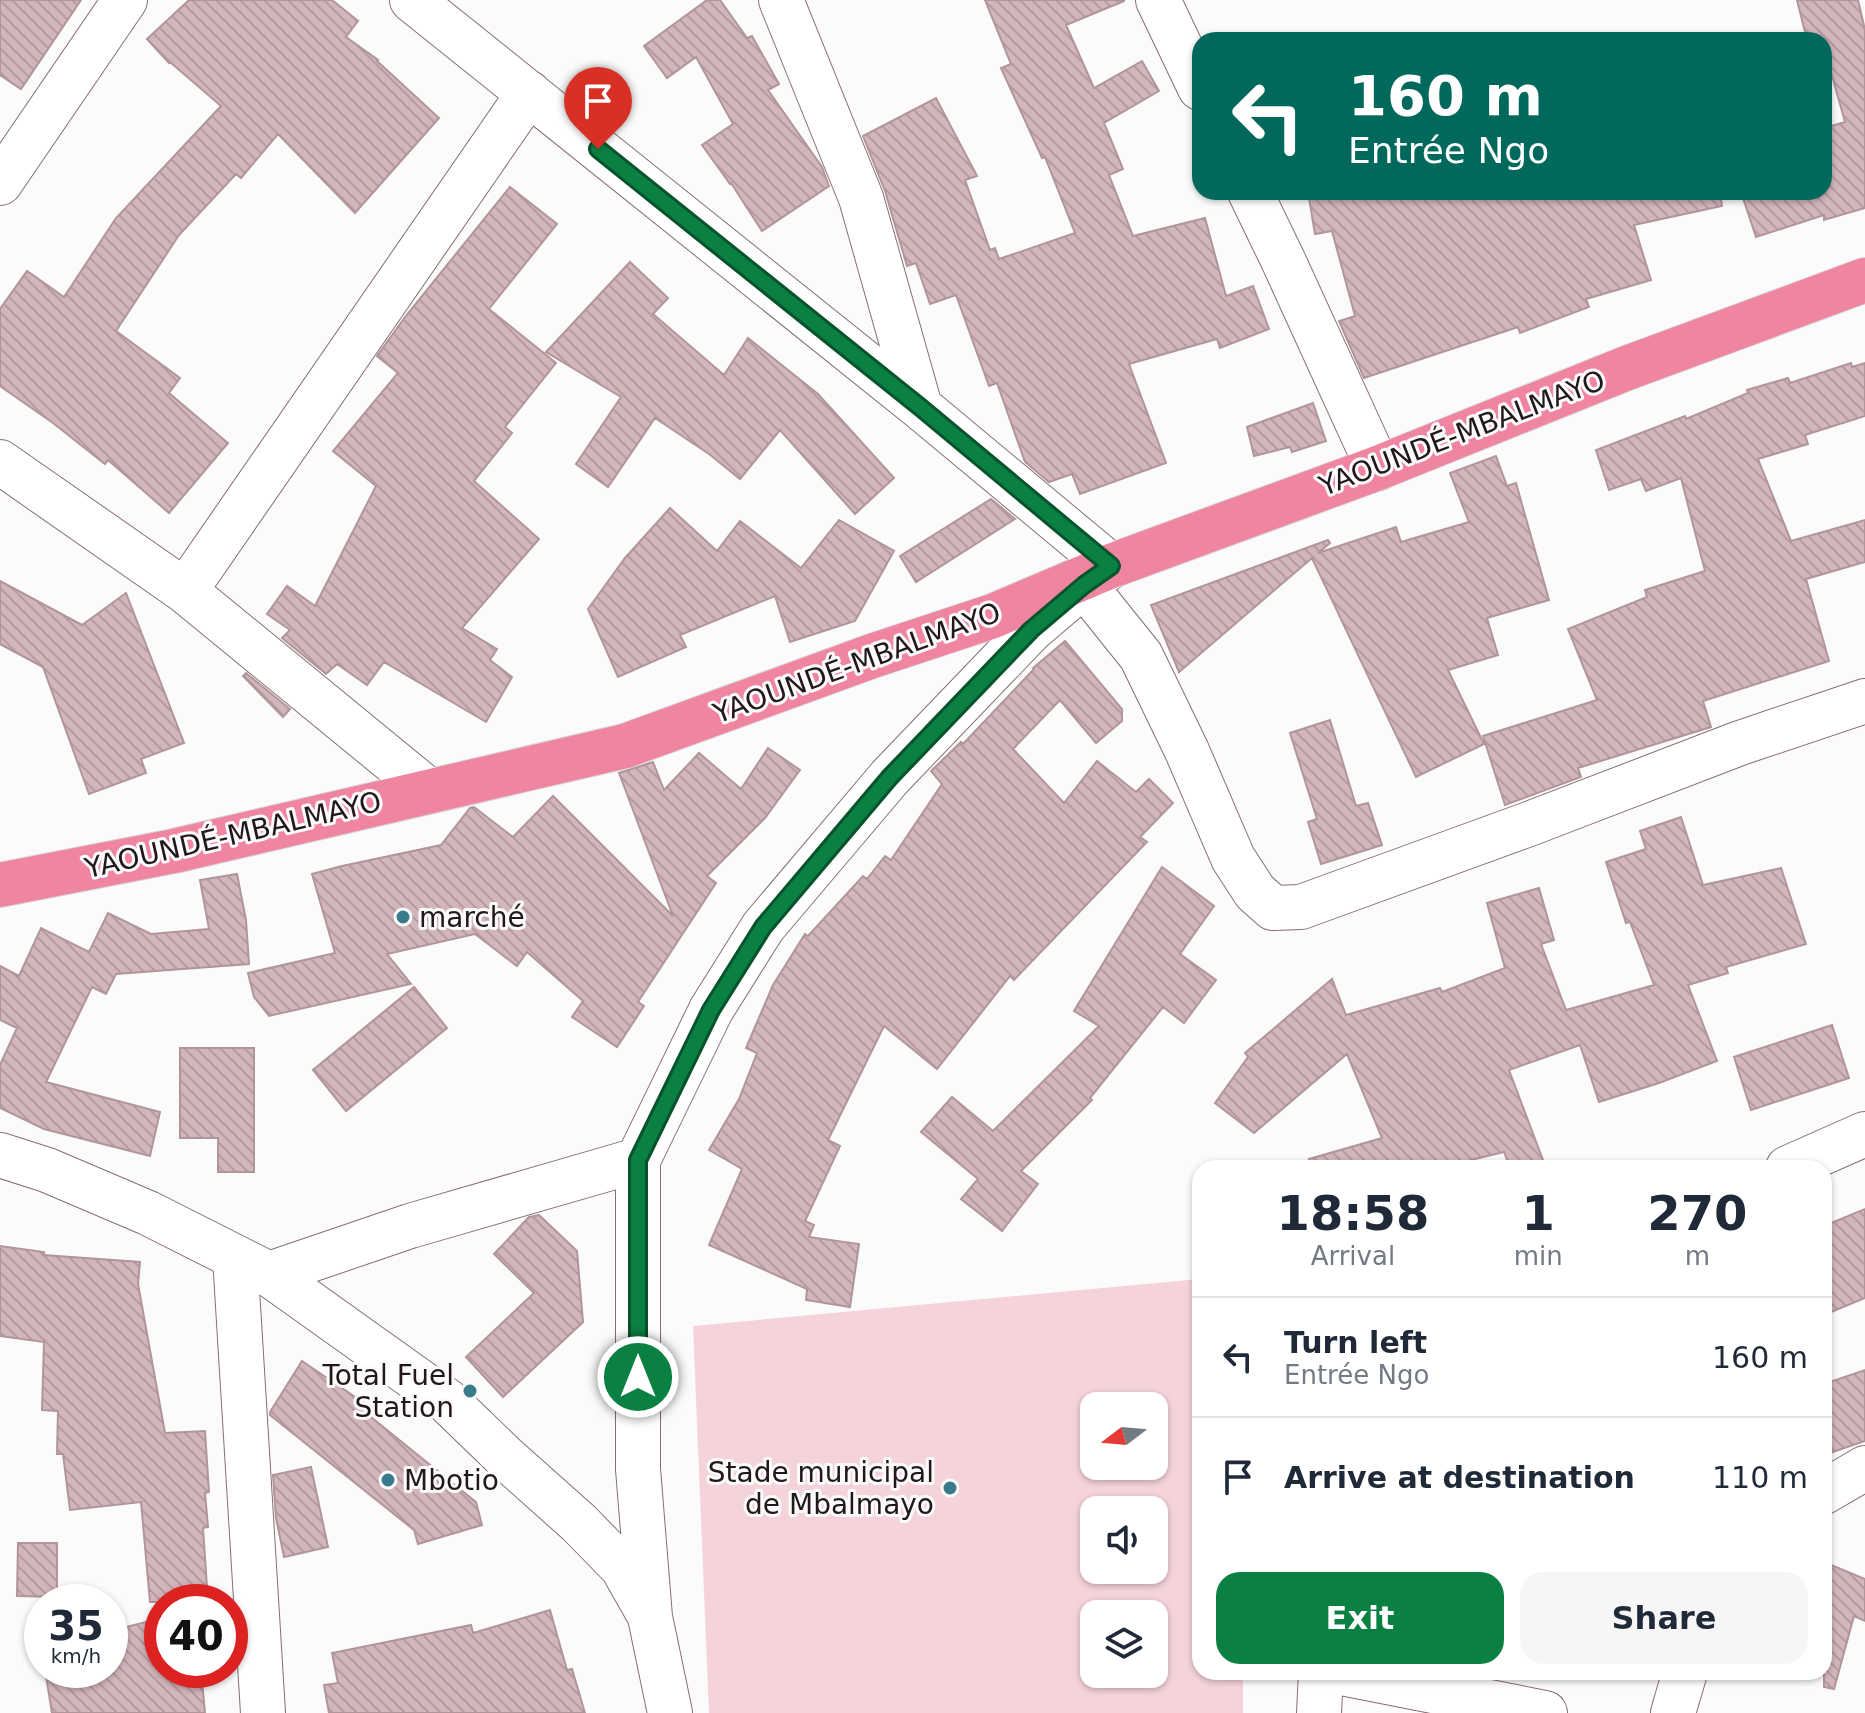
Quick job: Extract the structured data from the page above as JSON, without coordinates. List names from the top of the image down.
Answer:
{
  "streets": {
    "highway": ["YAOUNDÉ-MBALMAYO"]
  },
  "places": [
    "marché",
    "Total Fuel Station",
    "Mbotio",
    "Stade municipal de Mbalmayo"
  ],
  "north": "left",
  "page": {
    "turn": ["160 m", "Entrée Ngo"],
    "eta": [
      "18:58",
      "Arrival",
      "1",
      "min",
      "270",
      "m"
    ],
    "list": [
      {
        "name": "Turn left",
        "note": "Entrée Ngo",
        "value": "160 m"
      },
      {
        "name": "Arrive at destination",
        "value": "110 m"
      }
    ],
    "buttons": ["Exit", "Share"],
    "speed": "35 km/h",
    "limit": "40"
  }
}
